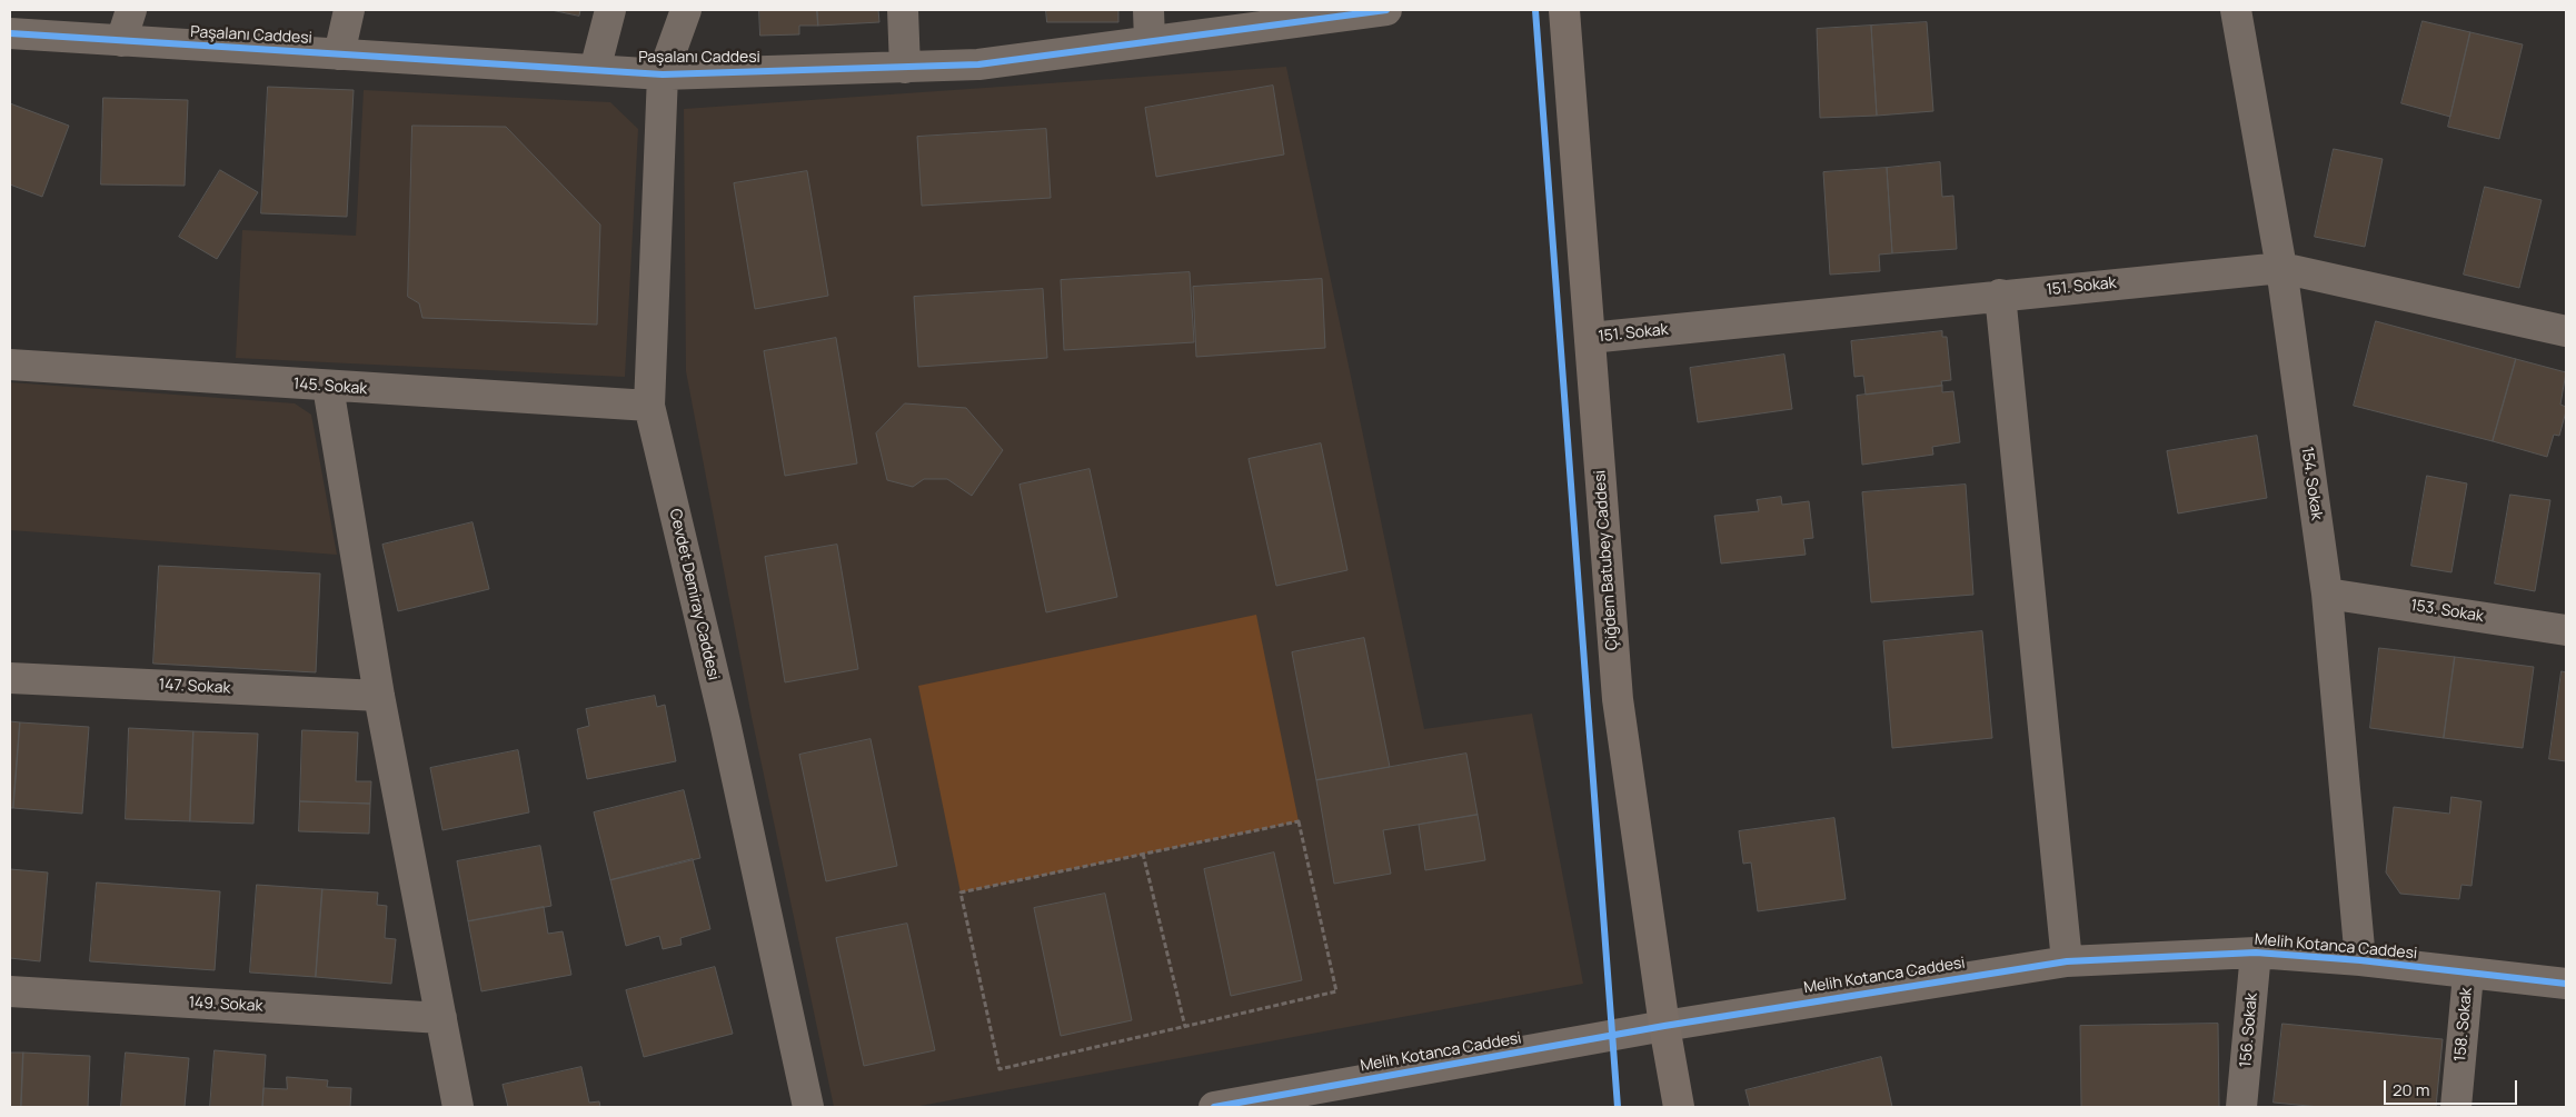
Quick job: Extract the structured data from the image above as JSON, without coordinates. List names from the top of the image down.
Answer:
{
  "streets": {
    "main road": ["Çiğdem Batubey Caddesi"],
    "street": [
      "Paşalanı Caddesi",
      "151. Sokak",
      "145. Sokak",
      "154. Sokak",
      "Cevdet Demiray Caddesi",
      "153. Sokak",
      "147. Sokak",
      "Melih Kotanca Caddesi",
      "149. Sokak",
      "158. Sokak",
      "156. Sokak"
    ]
  },
  "crossings": [
    ["Paşalanı Caddesi", "Cevdet Demiray Caddesi"],
    ["151. Sokak", "154. Sokak"],
    ["151. Sokak", "Çiğdem Batubey Caddesi"],
    ["145. Sokak", "Cevdet Demiray Caddesi"],
    ["154. Sokak", "153. Sokak"],
    ["154. Sokak", "Melih Kotanca Caddesi"],
    ["Çiğdem Batubey Caddesi", "Melih Kotanca Caddesi"],
    ["Melih Kotanca Caddesi", "158. Sokak"],
    ["Melih Kotanca Caddesi", "156. Sokak"]
  ],
  "scale_bar": "20 m"
}
